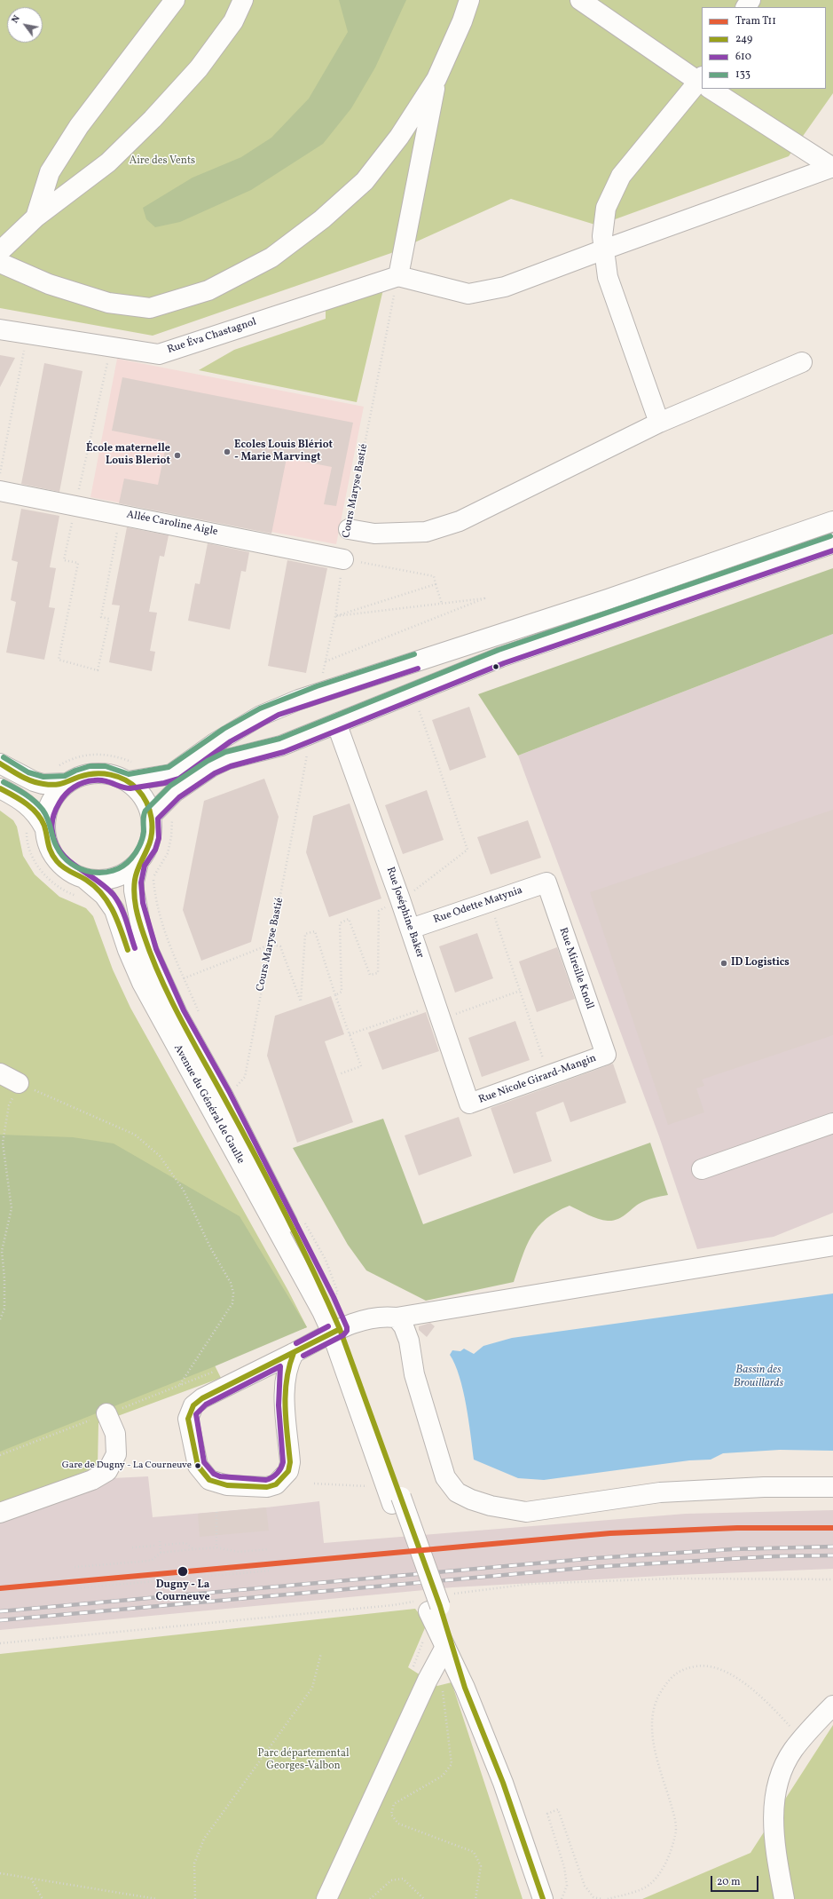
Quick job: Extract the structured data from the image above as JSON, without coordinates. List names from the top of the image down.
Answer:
{
  "streets": {
    "main road": [
      "Rue Éva Chastagnol",
      "Allée Caroline Aigle",
      "Rue Odette Matynia",
      "Rue Joséphine Baker",
      "Rue Mireille Knoll",
      "Rue Nicole Girard-Mangin",
      "Avenue du Général de Gaulle"
    ],
    "path": ["Cours Maryse Bastié"]
  },
  "crossings": [
    ["Rue Éva Chastagnol", "Cours Maryse Bastié"],
    ["Cours Maryse Bastié", "Avenue du Général de Gaulle"],
    ["Rue Odette Matynia", "Rue Joséphine Baker"],
    ["Rue Odette Matynia", "Rue Mireille Knoll"],
    ["Rue Joséphine Baker", "Rue Nicole Girard-Mangin"],
    ["Rue Mireille Knoll", "Rue Nicole Girard-Mangin"]
  ],
  "water": ["Bassin des Brouillards"],
  "parks": ["Aire des Vents", "Parc départemental Georges-Valbon"],
  "places": [
    "Ecoles Louis Blériot - Marie Marvingt",
    "École maternelle Louis Bleriot",
    "ID Logistics",
    "Gare de Dugny - La Courneuve",
    "Dugny - La Courneuve"
  ],
  "lines": [
    "transit line 133",
    "transit line 610",
    "transit line 249",
    "tram line T11"
  ],
  "legend": [
    "Tram T11",
    "249",
    "610",
    "133"
  ],
  "scale_bar": "20 m",
  "north": "top left"
}
